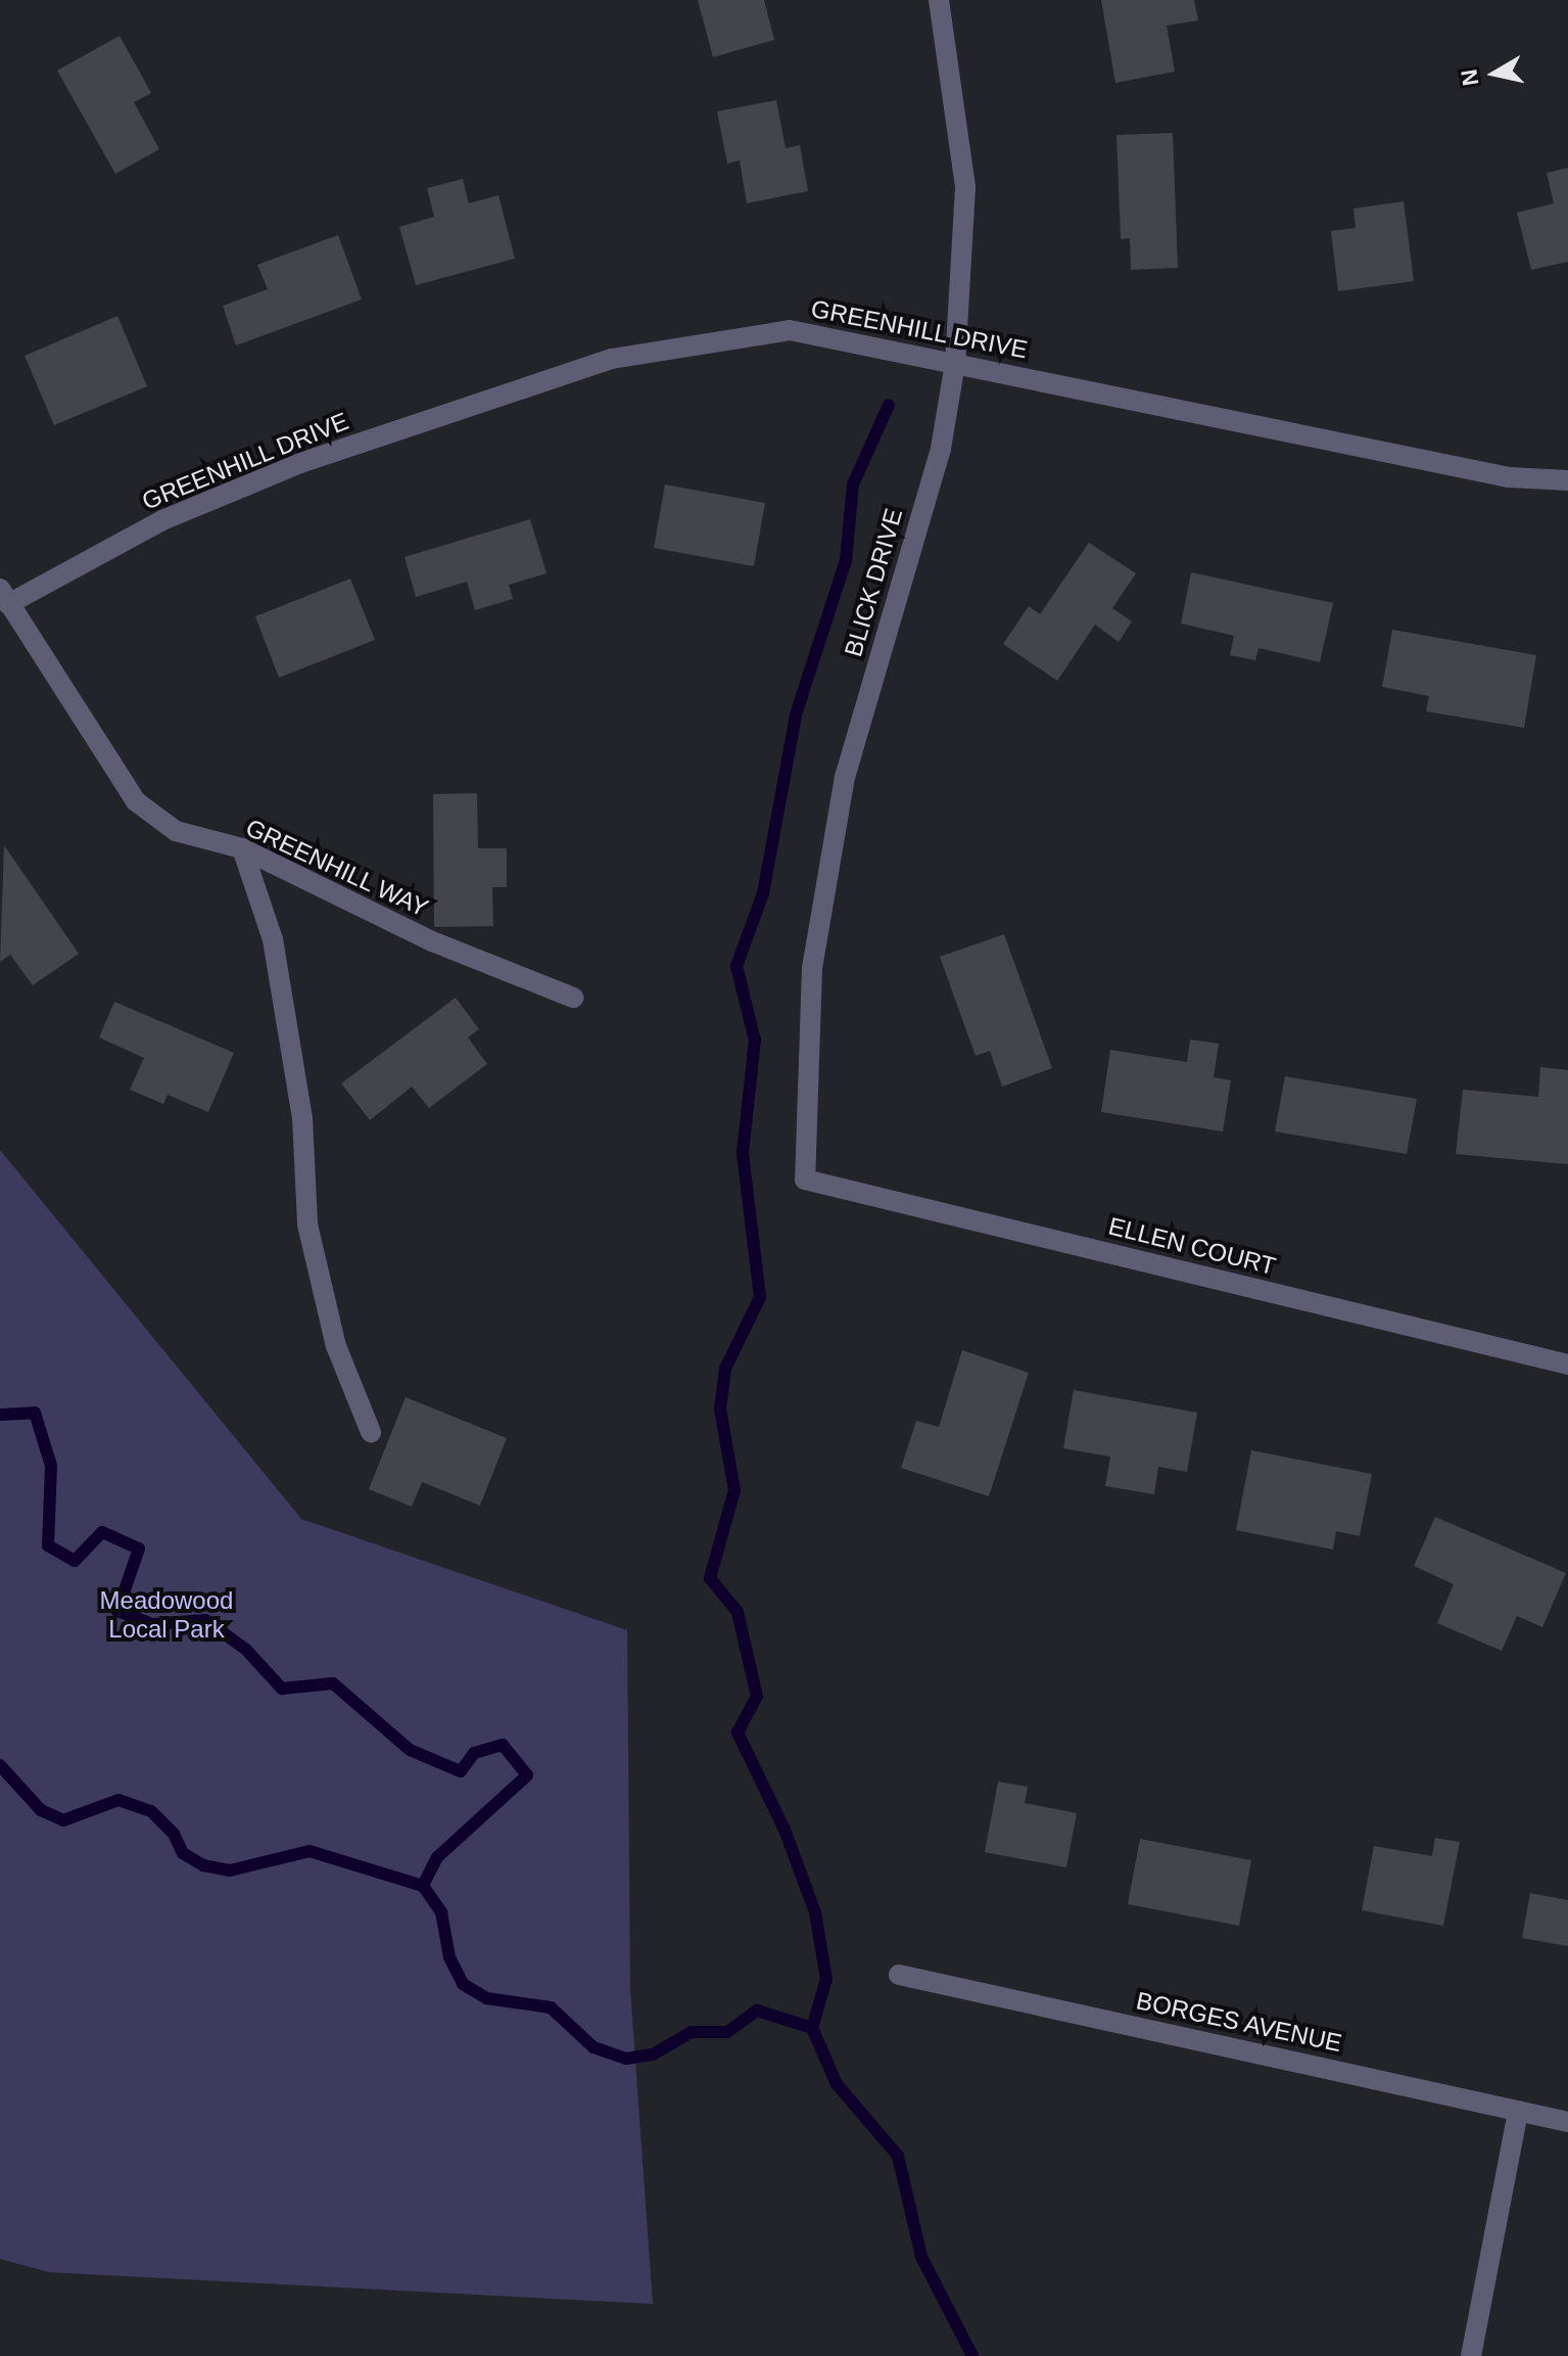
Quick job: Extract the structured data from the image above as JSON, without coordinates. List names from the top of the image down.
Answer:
{
  "streets": {
    "street": [
      "GREENHILL DRIVE",
      "BLICK DRIVE",
      "GREENHILL WAY",
      "ELLEN COURT",
      "BORGES AVENUE"
    ]
  },
  "crossings": [
    ["GREENHILL DRIVE", "BLICK DRIVE"],
    ["GREENHILL DRIVE", "GREENHILL WAY"],
    ["BLICK DRIVE", "ELLEN COURT"]
  ],
  "parks": ["Meadowood Local Park"],
  "north": "left"
}
